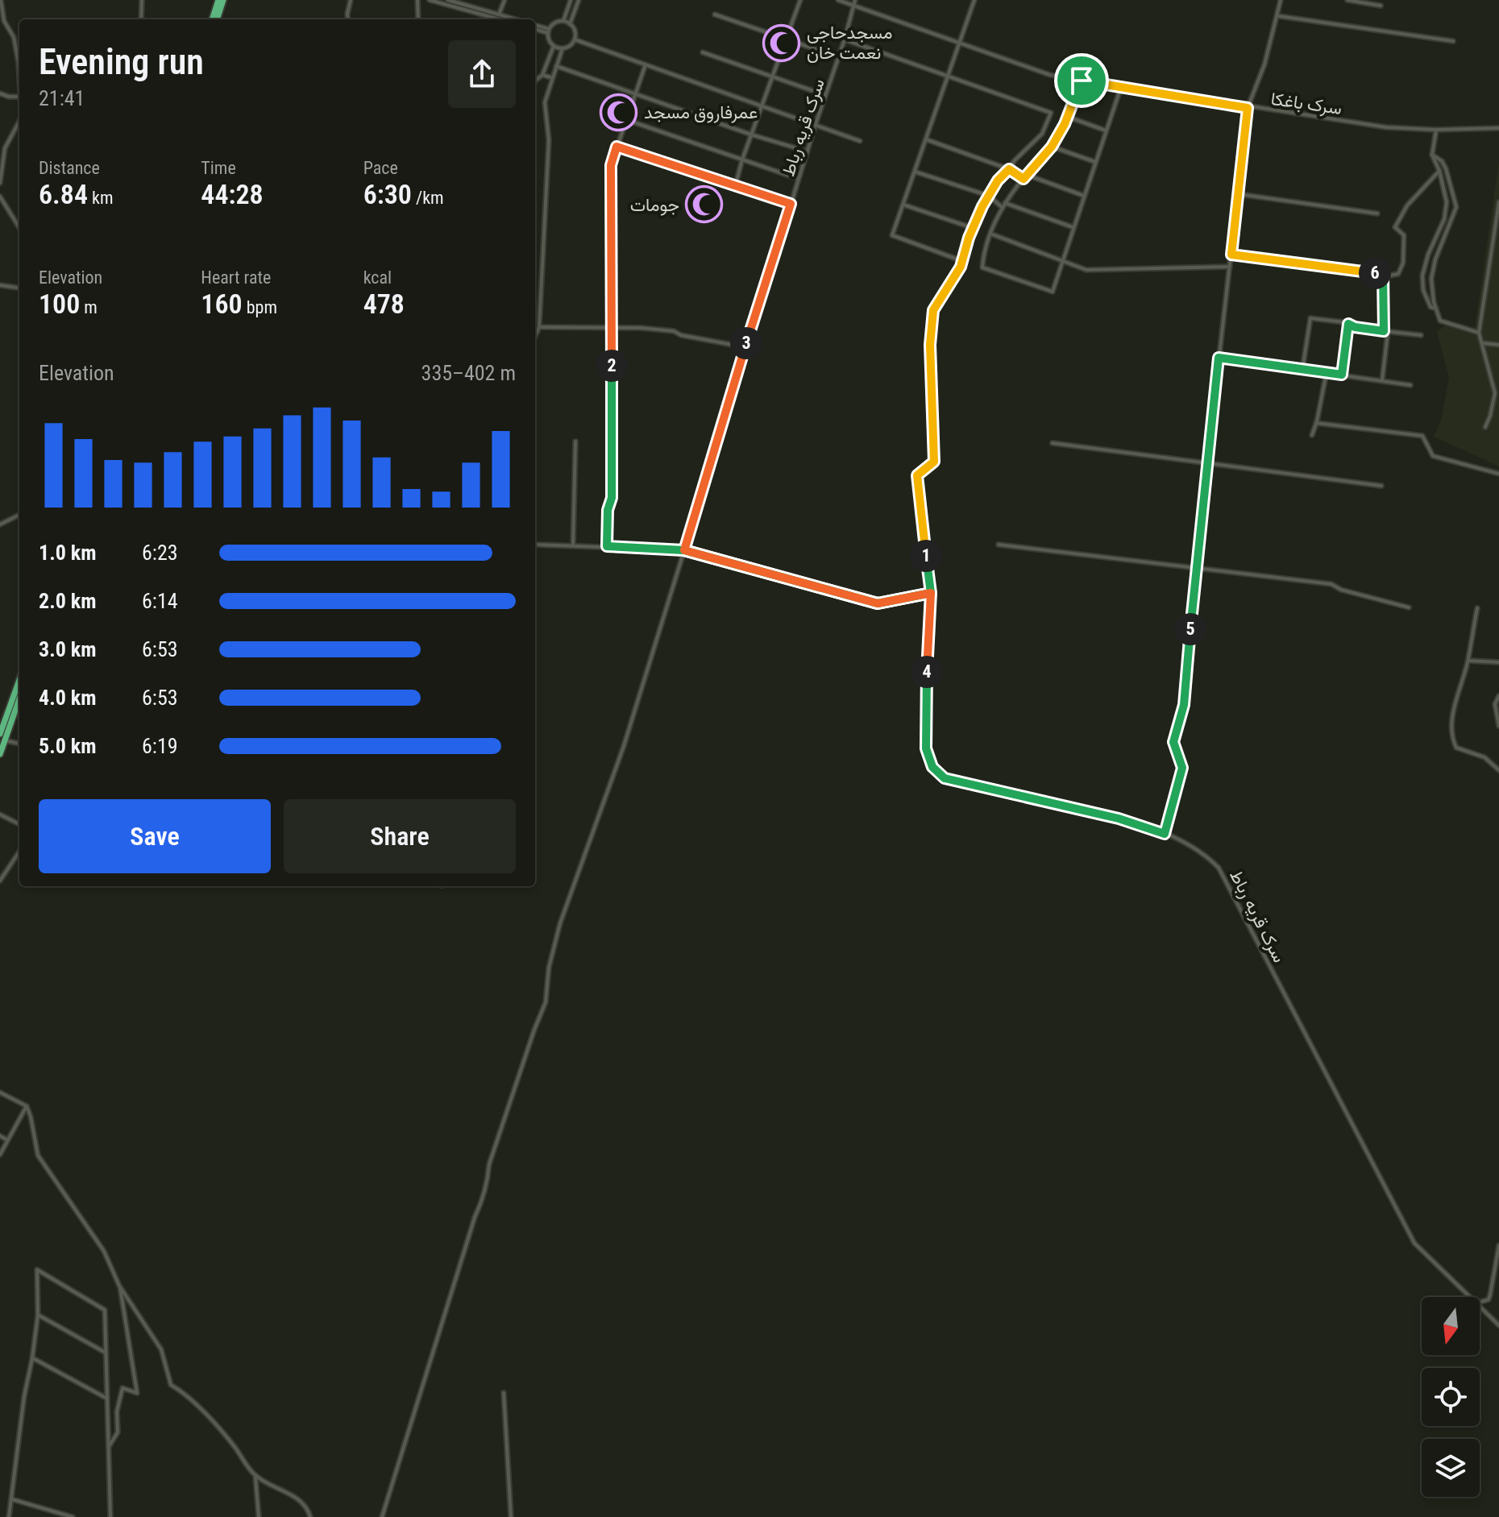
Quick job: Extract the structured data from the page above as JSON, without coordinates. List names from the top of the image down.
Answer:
{
  "streets": {
    "street": ["سرک باغکا", "سرک قریه رباط"]
  },
  "crossings": [
    ["سرک باغکا", "سرک قریه رباط"]
  ],
  "places": {
    "mosque": ["مسجدحاجی نعمت خان", "عمرفاروق مسجد", "جومات"]
  },
  "north": "bottom",
  "page": {
    "heading": ["Evening run", "21:41"],
    "stats": [
      ["Distance", "6.84 km"],
      ["Time", "44:28"],
      ["Pace", "6:30 /km"],
      ["Elevation", "100 m"],
      ["Heart rate", "160 bpm"],
      ["kcal", "478"]
    ],
    "pins": [
      "6",
      "3",
      "2",
      "1",
      "5",
      "4"
    ],
    "chart": ["Elevation", "335–402 m"],
    "list": [
      {
        "name": "1.0 km",
        "note": "6:23"
      },
      {
        "name": "2.0 km",
        "note": "6:14"
      },
      {
        "name": "3.0 km",
        "note": "6:53"
      },
      {
        "name": "4.0 km",
        "note": "6:53"
      },
      {
        "name": "5.0 km",
        "note": "6:19"
      }
    ],
    "buttons": ["Save", "Share"]
  }
}
